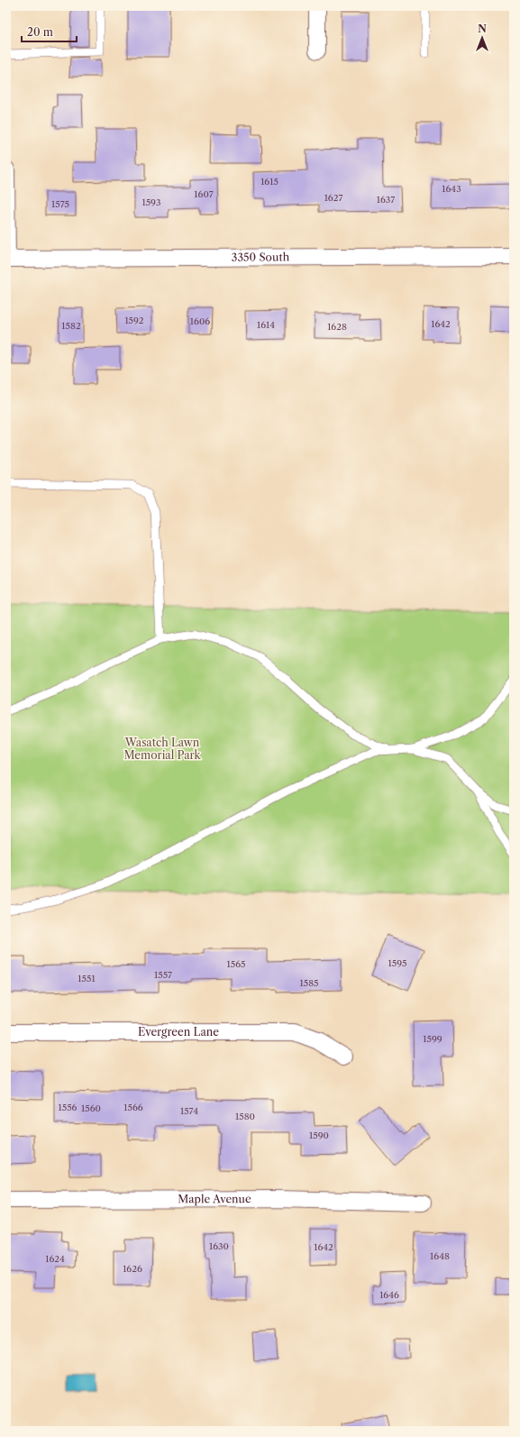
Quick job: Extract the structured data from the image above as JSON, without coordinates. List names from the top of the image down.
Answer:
{
  "streets": {
    "street": ["3350 South", "Evergreen Lane", "Maple Avenue"]
  },
  "parks": ["Wasatch Lawn Memorial Park"],
  "house_numbers": [
    "1615",
    "1643",
    "1607",
    "1627",
    "1637",
    "1593",
    "1575",
    "1592",
    "1606",
    "1642",
    "1614",
    "1582",
    "1628",
    "1595",
    "1565",
    "1557",
    "1551",
    "1585",
    "1599",
    "1556",
    "1566",
    "1560",
    "1574",
    "1580",
    "1590",
    "1630",
    "1642",
    "1648",
    "1624",
    "1626",
    "1646"
  ],
  "scale_bar": "20 m",
  "north": "top"
}
